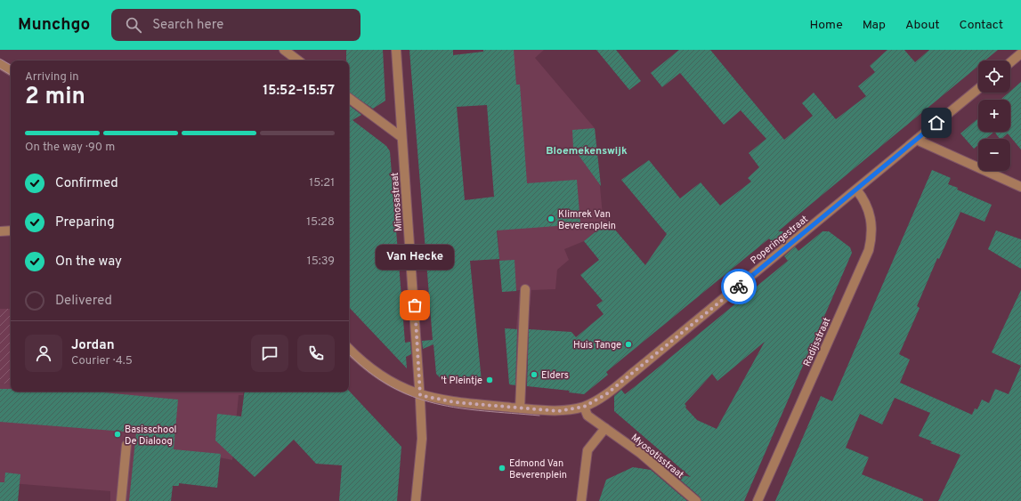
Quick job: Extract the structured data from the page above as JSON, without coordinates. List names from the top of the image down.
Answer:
{
  "streets": {
    "street": [
      "Mimosastraat",
      "Poperingestraat",
      "Radijsstraat",
      "Myosotisstraat"
    ]
  },
  "crossings": [
    ["Poperingestraat", "Radijsstraat"]
  ],
  "districts": ["Bloemekenswijk"],
  "places": [
    "Klimrek Van Beverenplein",
    "Van Hecke",
    "Huis Tange",
    "Elders",
    "'t Pleintje",
    "Basisschool De Dialoog",
    "Edmond Van Beverenplein"
  ],
  "page": {
    "header": "Munchgo",
    "search": "Search here",
    "nav": [
      "Home",
      "Map",
      "About",
      "Contact"
    ],
    "map_buttons": ["+", "−"],
    "heading": ["2 min", "Arriving in", "15:52–15:57"],
    "panel": ["Jordan", "Courier · 4.5"],
    "bar": "On the way · 90 m",
    "list": [
      ["Confirmed", "15:21"],
      ["Preparing", "15:28"],
      ["On the way", "15:39"],
      "Delivered"
    ],
    "bubble": "Van Hecke"
  }
}
